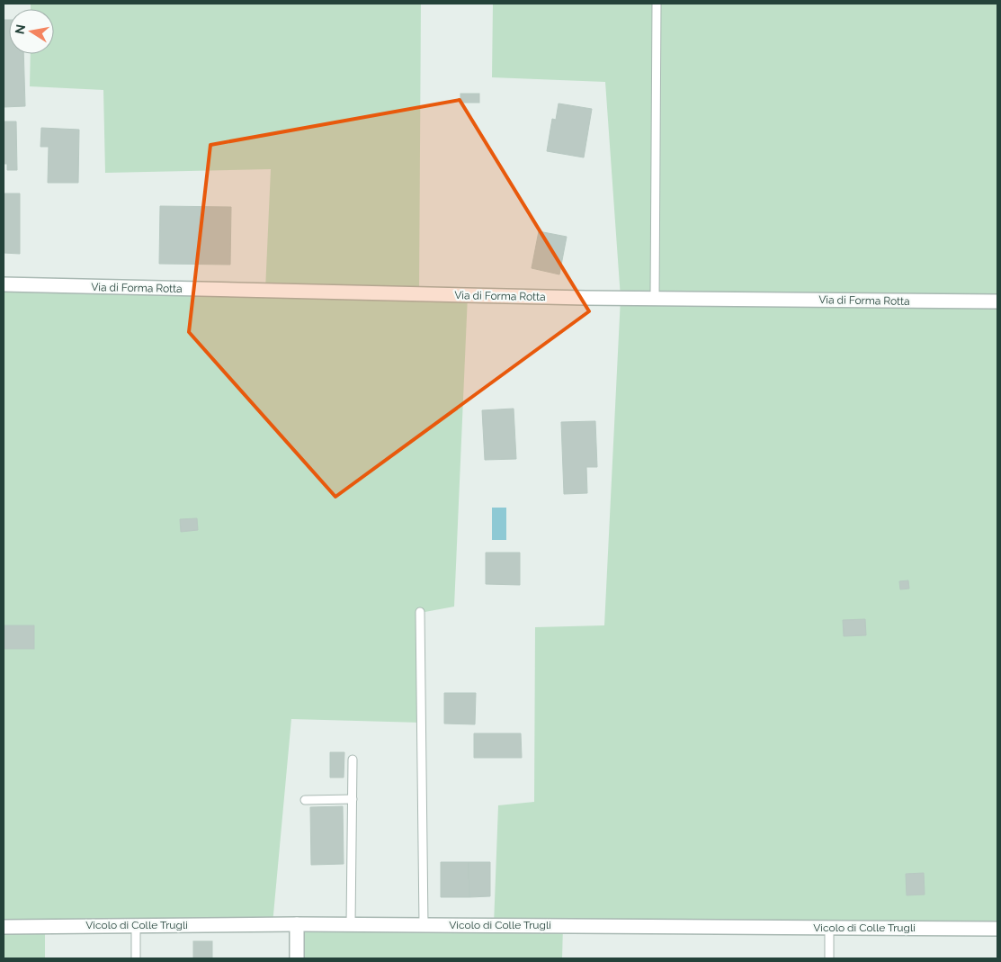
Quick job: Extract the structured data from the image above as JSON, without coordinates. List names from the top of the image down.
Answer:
{
  "streets": {
    "street": ["Via di Forma Rotta", "Vicolo di Colle Trugli"]
  },
  "north": "left"
}
